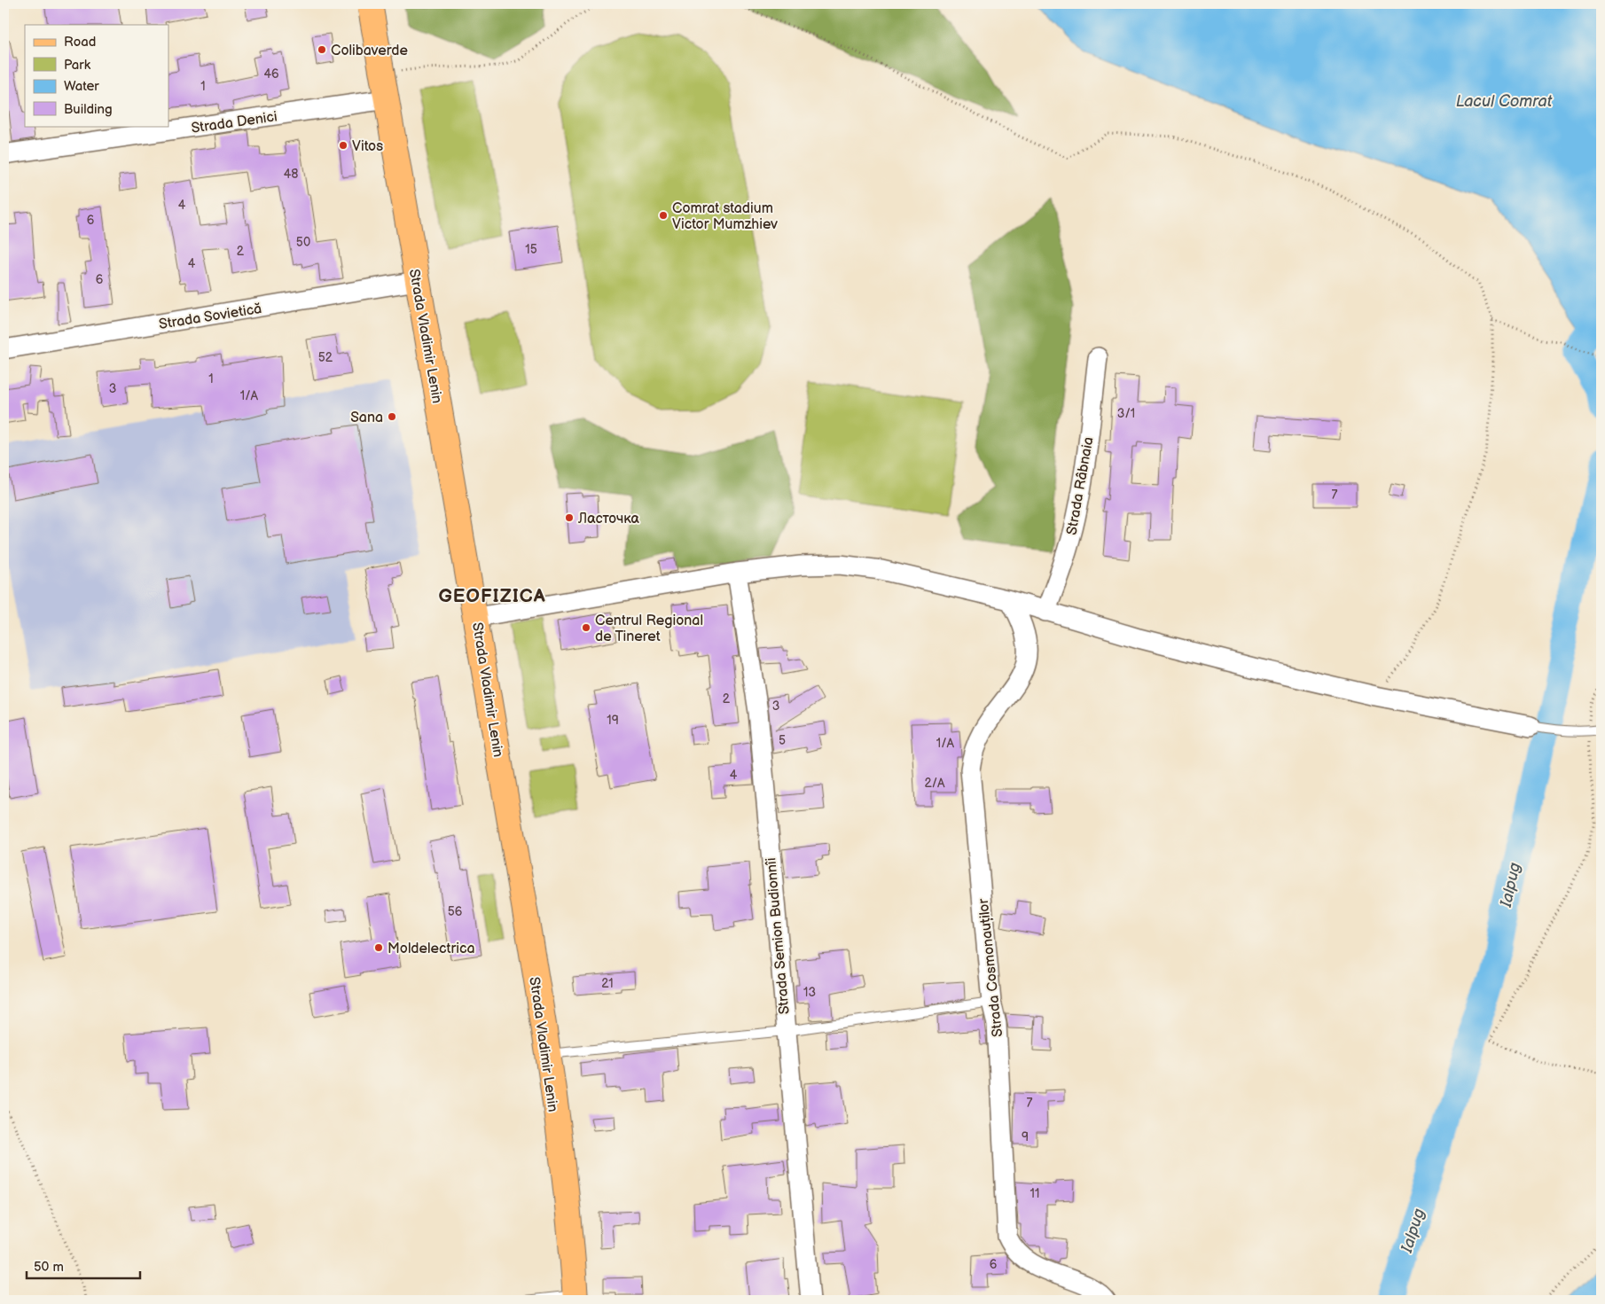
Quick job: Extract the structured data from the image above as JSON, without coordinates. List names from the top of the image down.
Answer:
{
  "streets": {
    "main road": ["Strada Vladimir Lenin"],
    "street": [
      "Strada Denici",
      "Strada Sovietică",
      "Strada Râbnaia",
      "Strada Semion Budionnîi",
      "Strada Cosmonauților"
    ]
  },
  "crossings": [
    ["Strada Denici", "Strada Vladimir Lenin"],
    ["Strada Sovietică", "Strada Vladimir Lenin"]
  ],
  "districts": ["GEOFIZICA"],
  "water": ["Lacul Comrat", "Ialpug"],
  "places": [
    "Colibaverde",
    "Vitos",
    "Comrat stadium Victor Mumzhiev",
    "Sana",
    "Ласточка",
    "Centrul Regional de Tineret",
    "Moldelectrica"
  ],
  "house_numbers": [
    "46",
    "1",
    "48",
    "4",
    "6",
    "50",
    "15",
    "2",
    "4",
    "6",
    "52",
    "1",
    "3",
    "1/A",
    "3/1",
    "7",
    "2",
    "3",
    "19",
    "5",
    "1/A",
    "4",
    "2/A",
    "56",
    "21",
    "13",
    "7",
    "9",
    "11",
    "6"
  ],
  "legend": [
    "Road",
    "Park",
    "Water",
    "Building"
  ],
  "scale_bar": "50 m"
}
